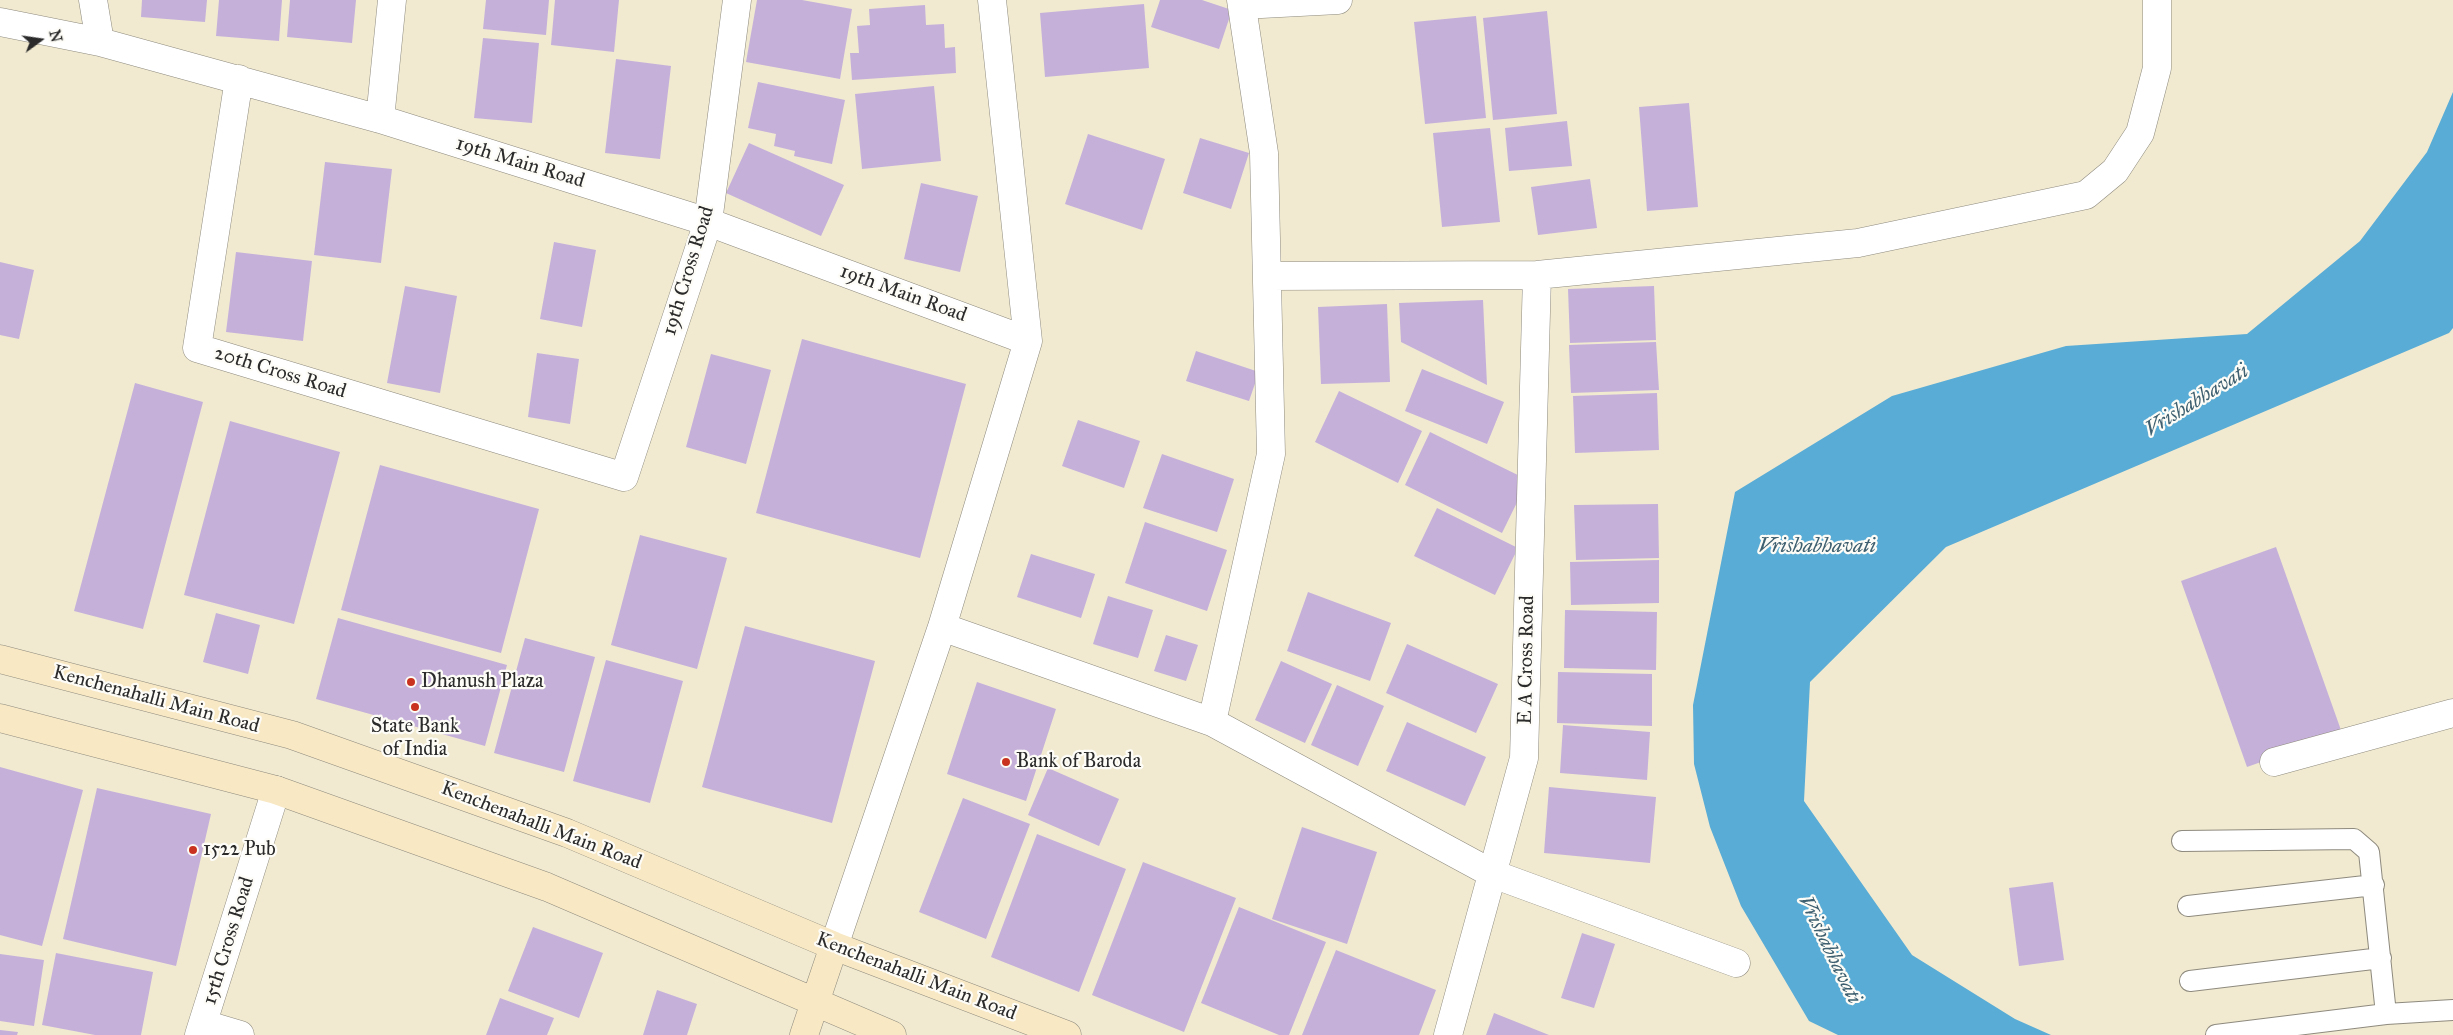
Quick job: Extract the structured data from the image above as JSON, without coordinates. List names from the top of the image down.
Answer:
{
  "streets": {
    "main road": ["Kenchenahalli Main Road"],
    "street": [
      "19th Main Road",
      "19th Cross Road",
      "20th Cross Road",
      "E A Cross Road",
      "15th Cross Road"
    ]
  },
  "crossings": [
    ["19th Main Road", "19th Cross Road"],
    ["19th Main Road", "20th Cross Road"],
    ["19th Cross Road", "20th Cross Road"]
  ],
  "water": ["Vrishabhavati"],
  "places": [
    "Dhanush Plaza",
    "State Bank of India",
    "Bank of Baroda",
    "1522 Pub"
  ],
  "north": "right"
}
